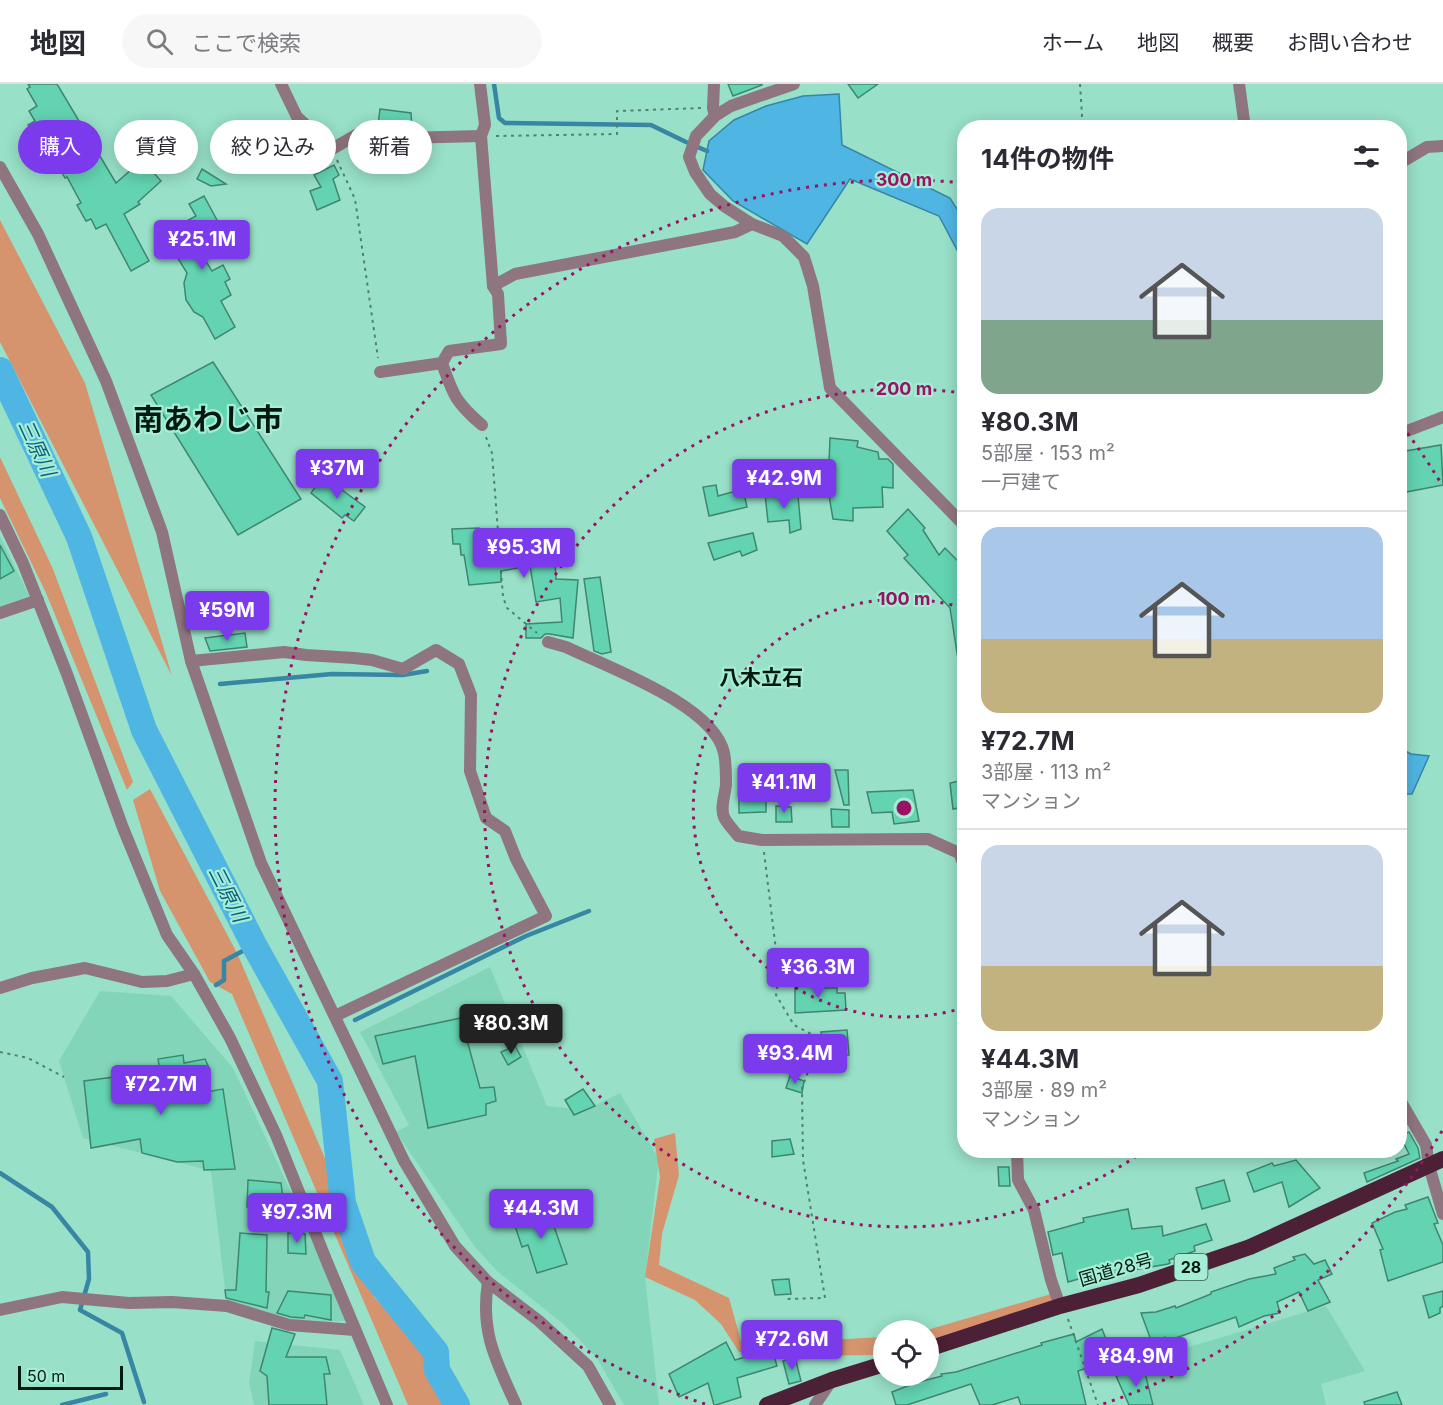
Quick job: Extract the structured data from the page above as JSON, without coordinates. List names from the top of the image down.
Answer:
{
  "streets": {
    "highway": ["28", "国道28号"]
  },
  "districts": ["南あわじ市", "八木立石"],
  "water": ["三原川"],
  "scale_bar": "50 m",
  "page": {
    "header": "地図",
    "search": "ここで検索",
    "nav": [
      "ホーム",
      "地図",
      "概要",
      "お問い合わせ"
    ],
    "chip": [
      "購入",
      "賃貸",
      "絞り込み",
      "新着"
    ],
    "heading": "14件の物件",
    "list": [
      {
        "name": "¥80.3M",
        "note": "5部屋 · 153 m² · 一戸建て"
      },
      {
        "name": "¥72.7M",
        "note": "3部屋 · 113 m² · マンション"
      },
      {
        "name": "¥44.3M",
        "note": "3部屋 · 89 m² · マンション"
      }
    ],
    "price": [
      "¥25.1M",
      "¥37M",
      "¥42.9M",
      "¥95.3M",
      "¥59M",
      "¥41.1M",
      "¥36.3M",
      "¥80.3M",
      "¥93.4M",
      "¥72.7M",
      "¥44.3M",
      "¥97.3M",
      "¥72.6M",
      "¥84.9M"
    ],
    "scale": "50 m"
  },
  "rings": ["300 m", "200 m", "100 m"]
}
